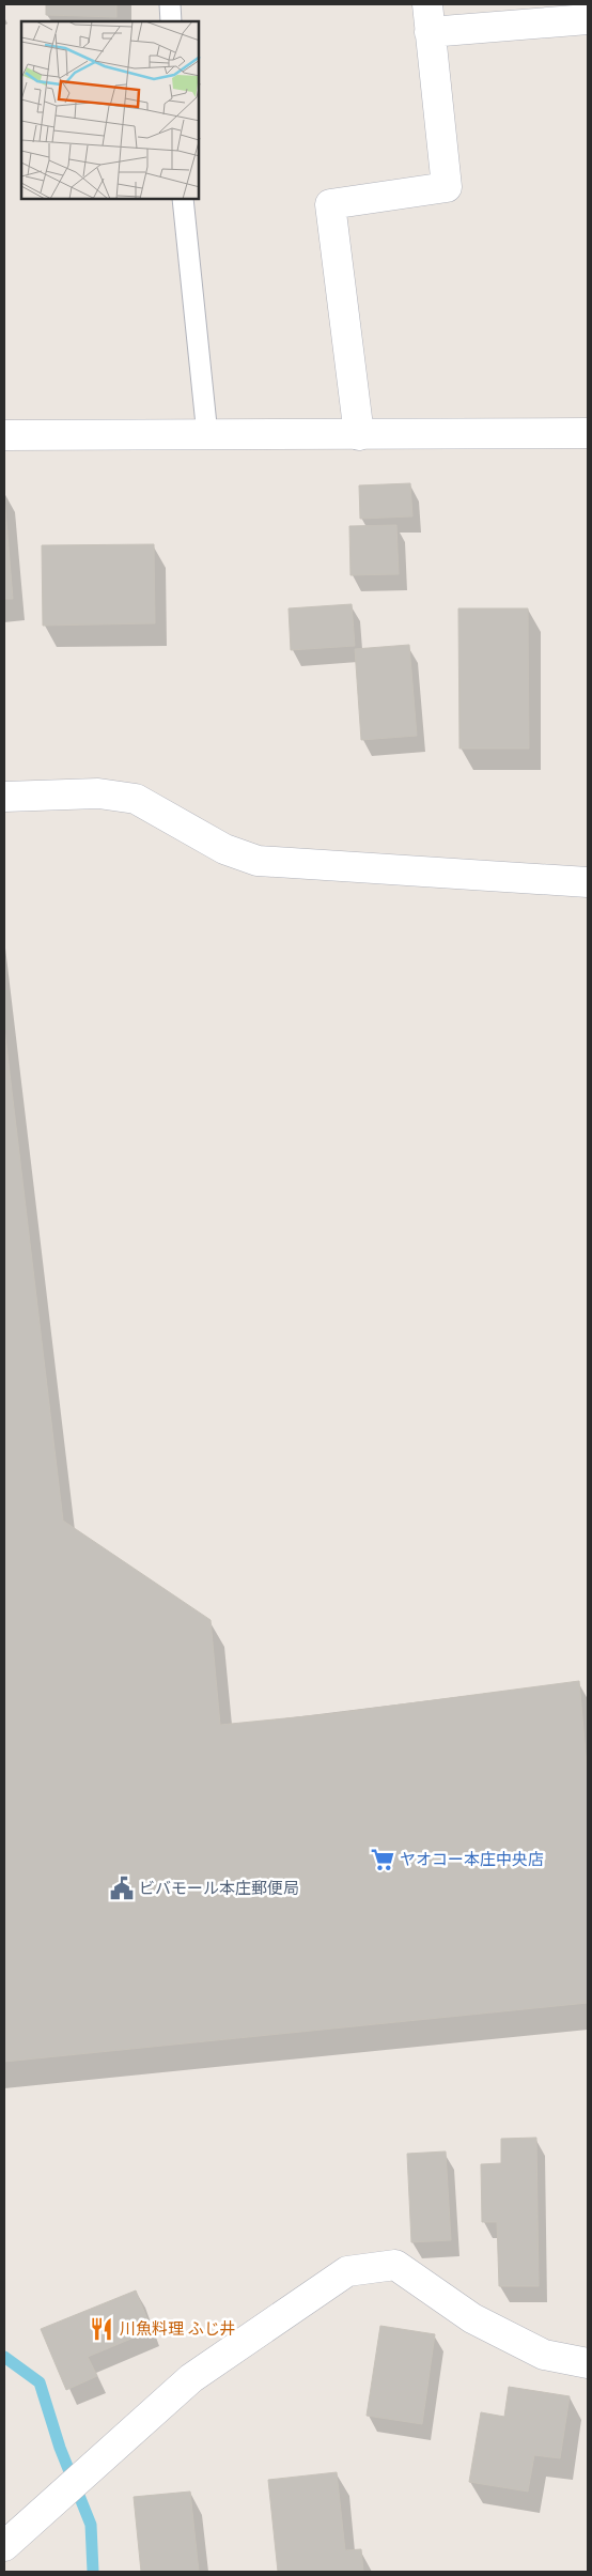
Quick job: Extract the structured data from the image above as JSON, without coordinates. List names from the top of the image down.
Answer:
{
  "places": {
    "supermarket": ["ヤオコー本庄中央店"],
    "public building": ["ビバモール本庄郵便局"],
    "restaurant": ["川魚料理 ふじ井"]
  }
}
